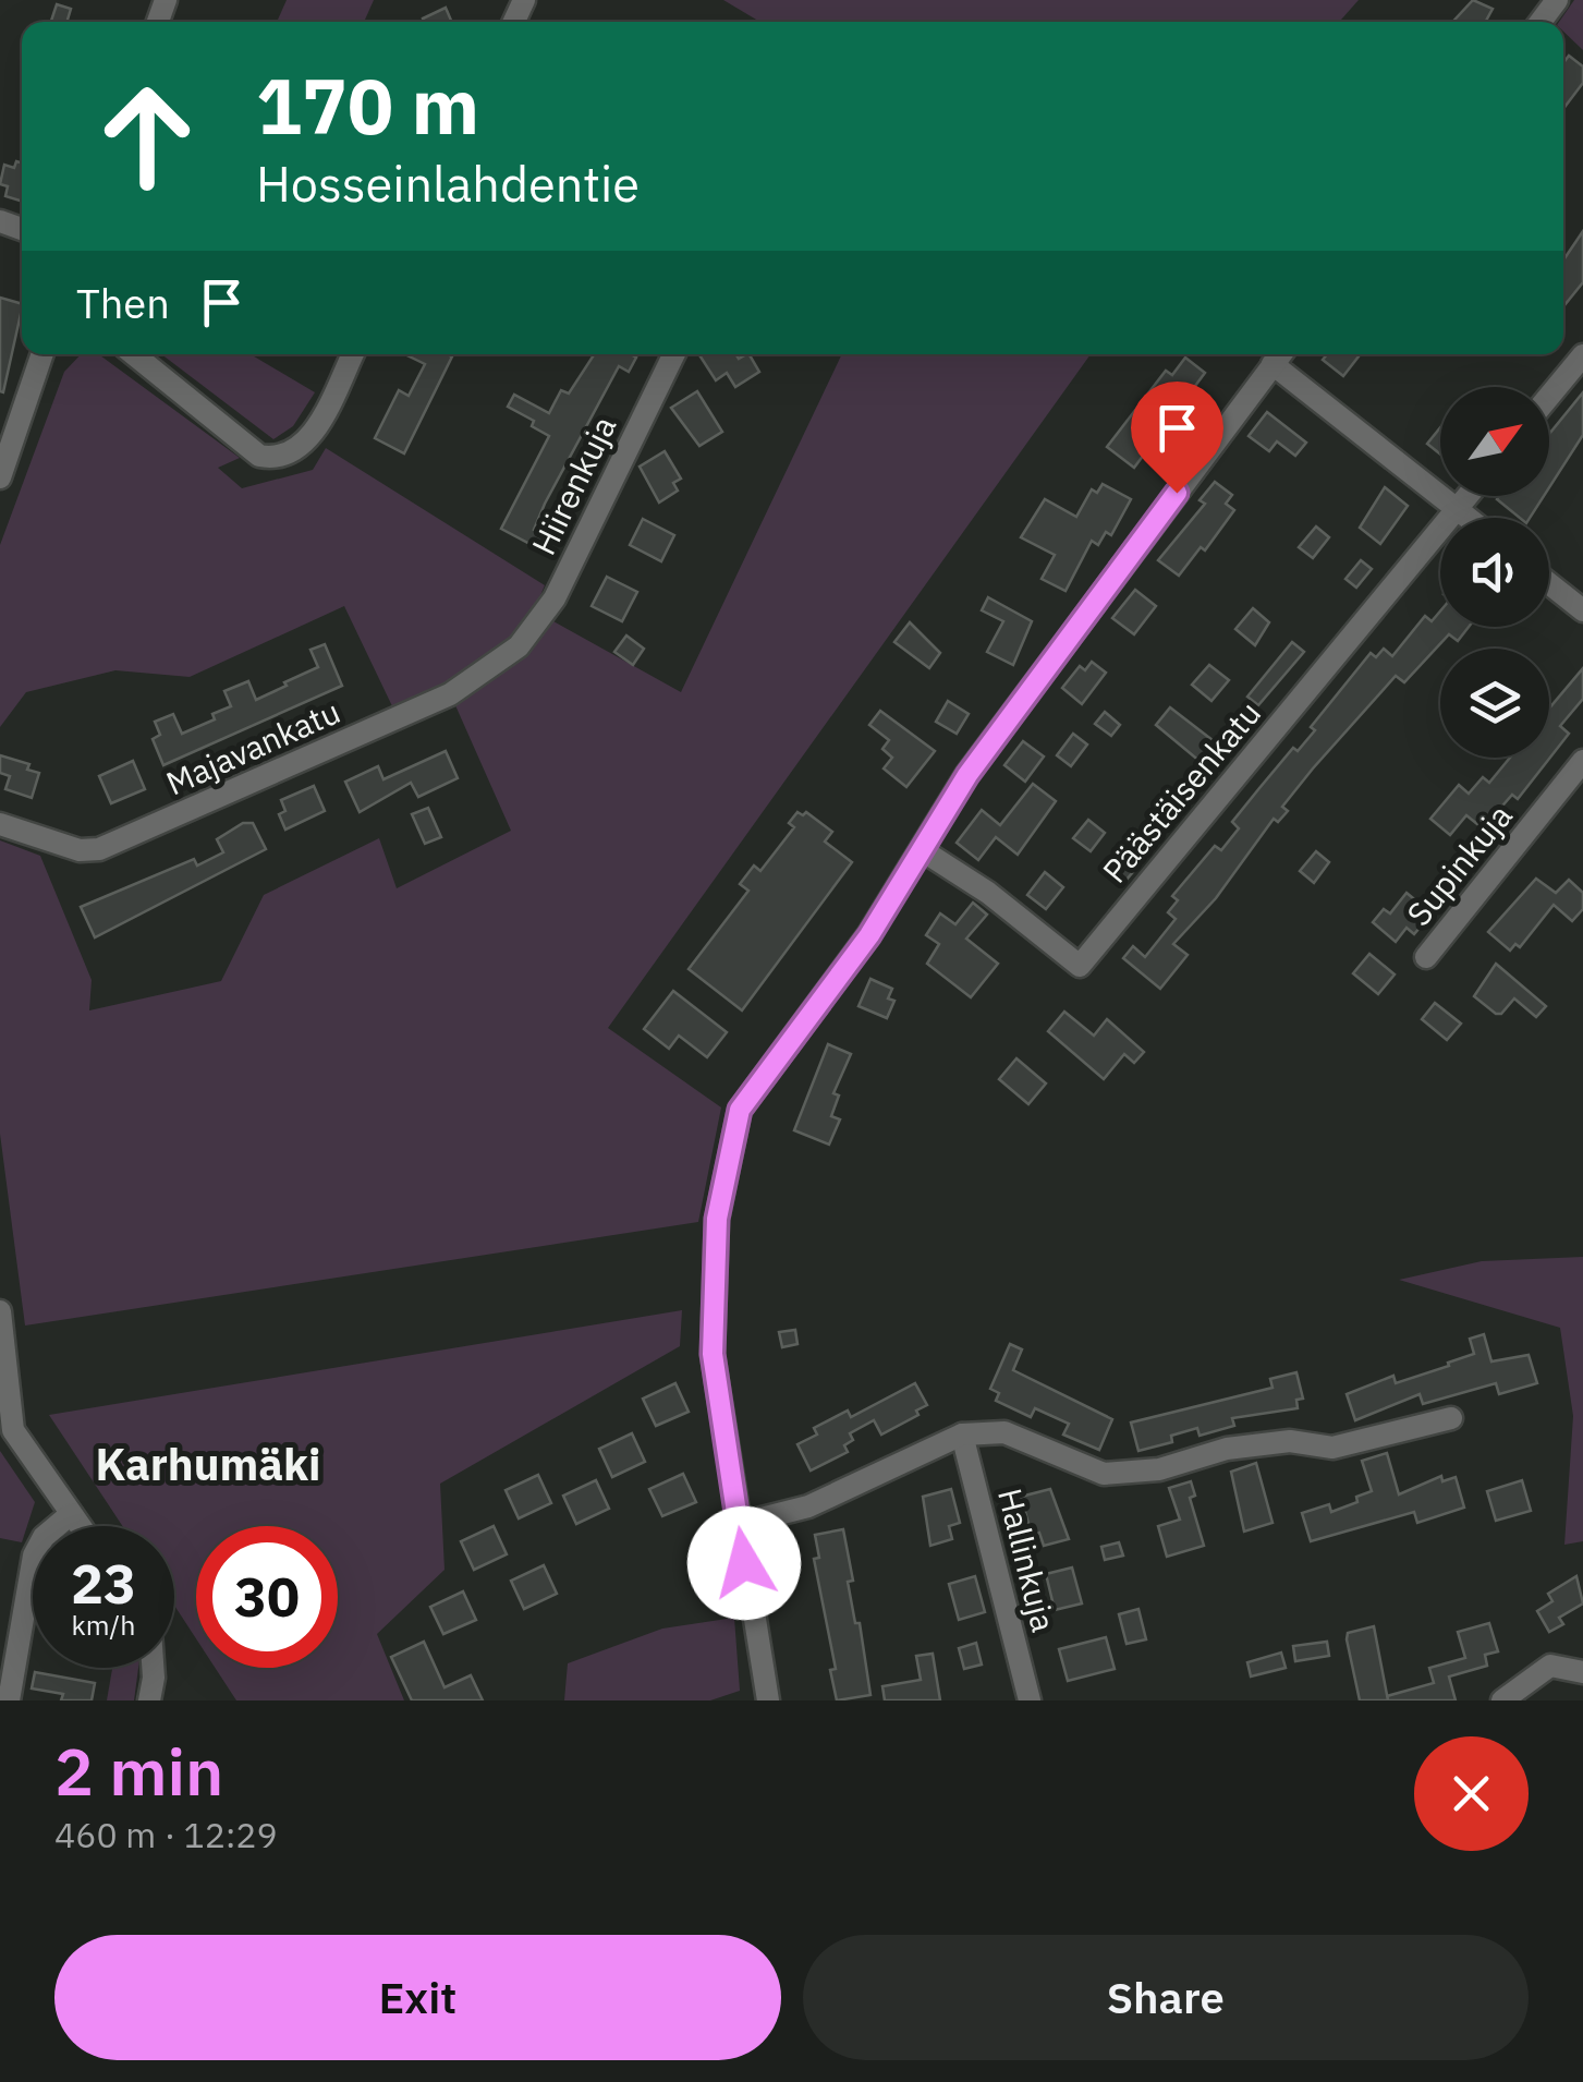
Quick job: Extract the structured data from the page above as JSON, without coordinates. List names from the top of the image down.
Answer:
{
  "streets": {
    "street": [
      "Hiirenkuja",
      "Majavankatu",
      "Päästäisenkatu",
      "Supinkuja",
      "Hallinkuja"
    ]
  },
  "crossings": [
    ["Hiirenkuja", "Majavankatu"]
  ],
  "districts": ["Karhumäki"],
  "north": "top right",
  "page": {
    "turn": ["170 m", "Hosseinlahdentie"],
    "then": "Then",
    "speed": "23 km/h",
    "limit": "30",
    "heading": ["2 min", "460 m · 12:29"],
    "buttons": ["Exit", "Share"]
  }
}
